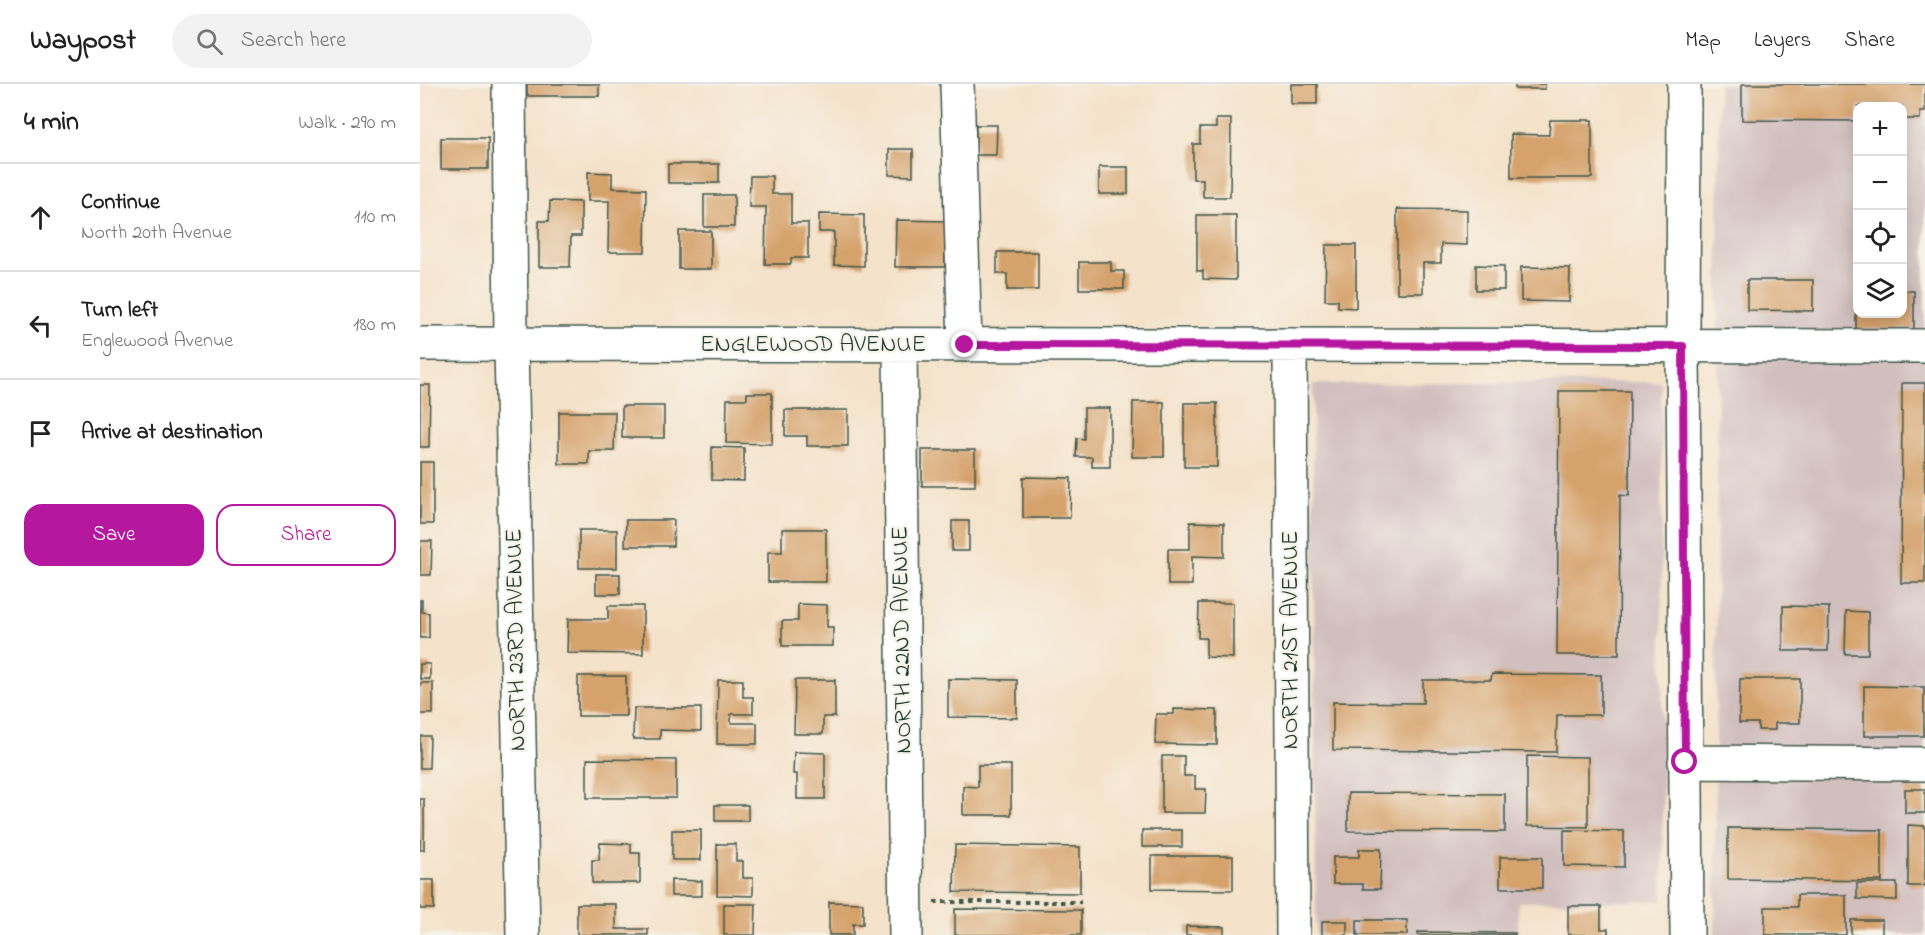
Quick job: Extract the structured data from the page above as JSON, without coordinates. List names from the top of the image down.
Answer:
{
  "streets": {
    "street": [
      "ENGLEWOOD AVENUE",
      "NORTH 23RD AVENUE",
      "NORTH 22ND AVENUE",
      "NORTH 21ST AVENUE"
    ]
  },
  "crossings": [
    ["ENGLEWOOD AVENUE", "NORTH 23RD AVENUE"],
    ["ENGLEWOOD AVENUE", "NORTH 22ND AVENUE"],
    ["ENGLEWOOD AVENUE", "NORTH 21ST AVENUE"]
  ],
  "page": {
    "header": "Waypost",
    "search": "Search here",
    "nav": ["Map", "Layers", "Share"],
    "heading": ["4 min", "Walk · 290 m"],
    "map_buttons": ["+", "−"],
    "list": [
      ["Continue", "North 20th Avenue", "110 m"],
      ["Turn left", "Englewood Avenue", "180 m"],
      "Arrive at destination"
    ],
    "buttons": ["Save", "Share"]
  }
}
